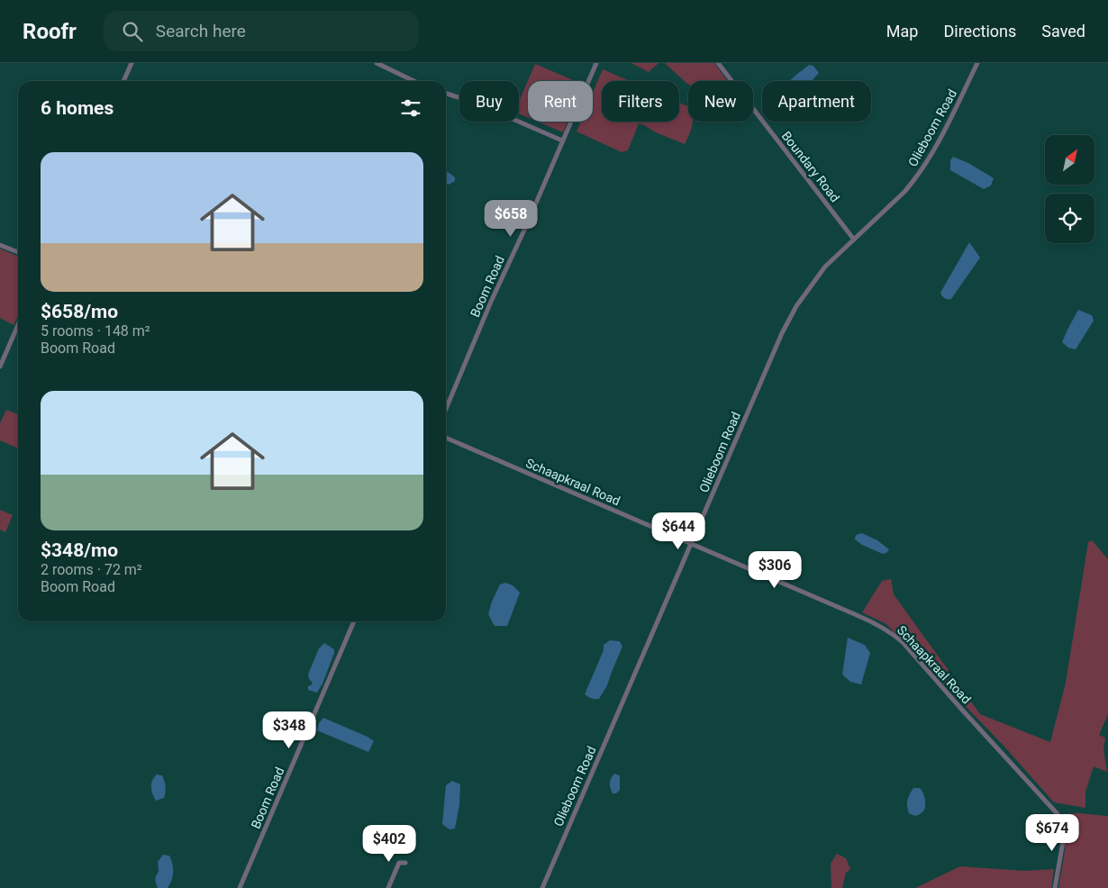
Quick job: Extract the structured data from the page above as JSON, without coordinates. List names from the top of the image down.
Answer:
{
  "streets": {
    "street": [
      "Olieboom Road",
      "Boundary Road",
      "Boom Road",
      "Schaapkraal Road"
    ]
  },
  "crossings": [
    ["Olieboom Road", "Boundary Road"],
    ["Olieboom Road", "Schaapkraal Road"]
  ],
  "north": "top right",
  "page": {
    "header": "Roofr",
    "search": "Search here",
    "nav": ["Map", "Directions", "Saved"],
    "chip": [
      "Buy",
      "Rent",
      "Filters",
      "New",
      "Apartment"
    ],
    "heading": "6 homes",
    "list": [
      {
        "name": "$658/mo",
        "note": "5 rooms · 148 m² · Boom Road"
      },
      {
        "name": "$348/mo",
        "note": "2 rooms · 72 m² · Boom Road"
      }
    ],
    "price": [
      "$658",
      "$644",
      "$306",
      "$348",
      "$674",
      "$402"
    ]
  }
}
